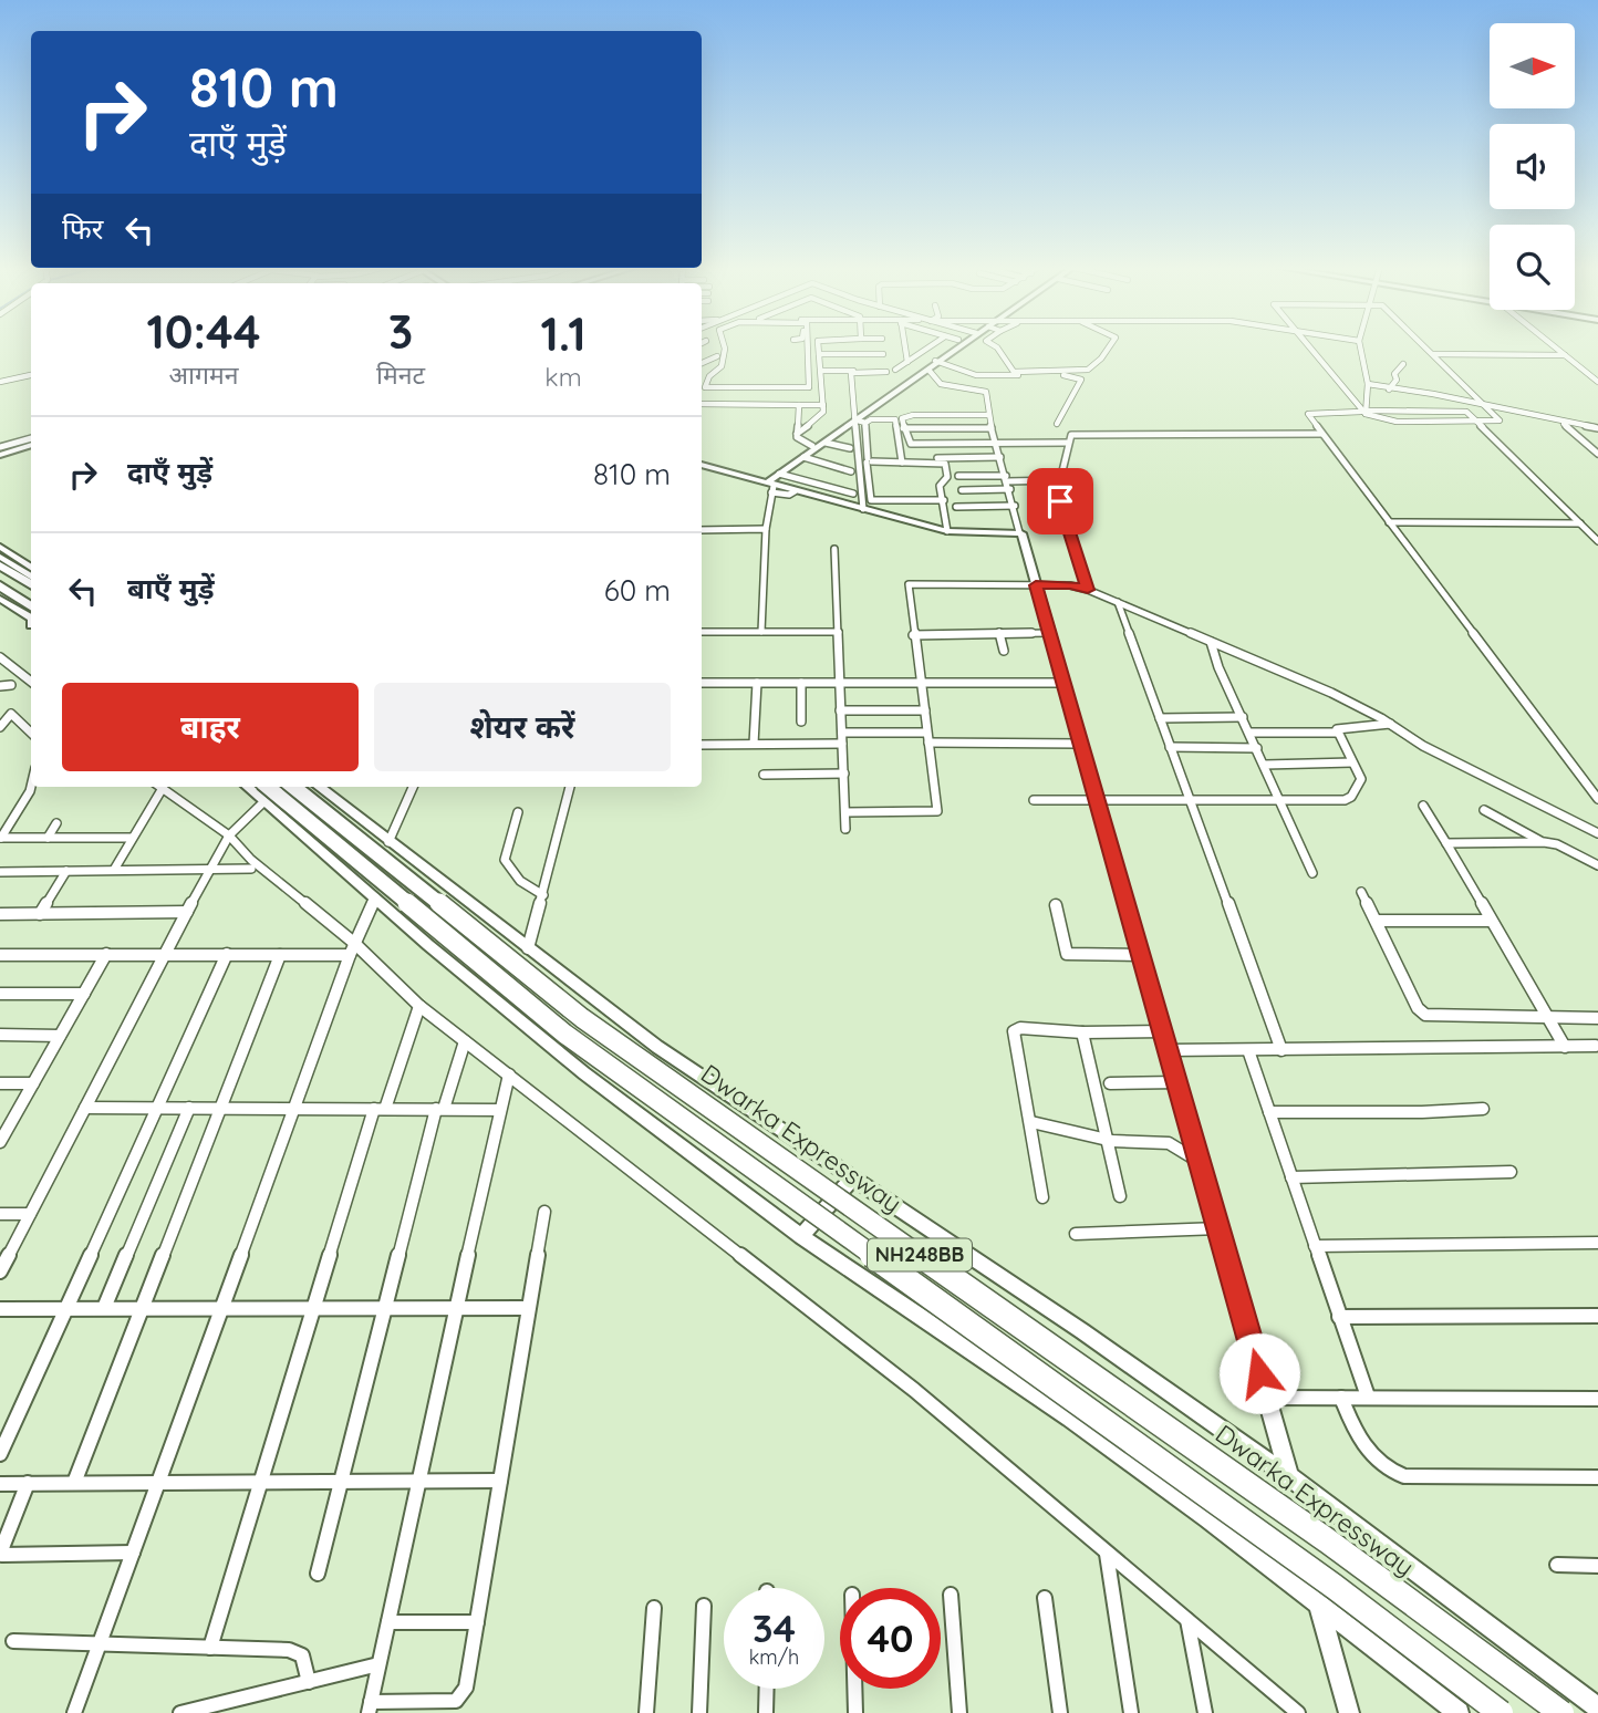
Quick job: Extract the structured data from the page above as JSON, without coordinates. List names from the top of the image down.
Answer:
{
  "streets": {
    "highway": ["Dwarka Expressway", "NH248BB"]
  },
  "north": "right",
  "page": {
    "turn": ["810 m", "दाएँ मुड़ें"],
    "then": "फिर",
    "eta": [
      "10:44",
      "आगमन",
      "3",
      "मिनट",
      "1.1",
      "km"
    ],
    "list": [
      {
        "name": "दाएँ मुड़ें",
        "value": "810 m"
      },
      {
        "name": "बाएँ मुड़ें",
        "value": "60 m"
      }
    ],
    "buttons": ["बाहर", "शेयर करें"],
    "speed": "34 km/h",
    "limit": "40"
  }
}
